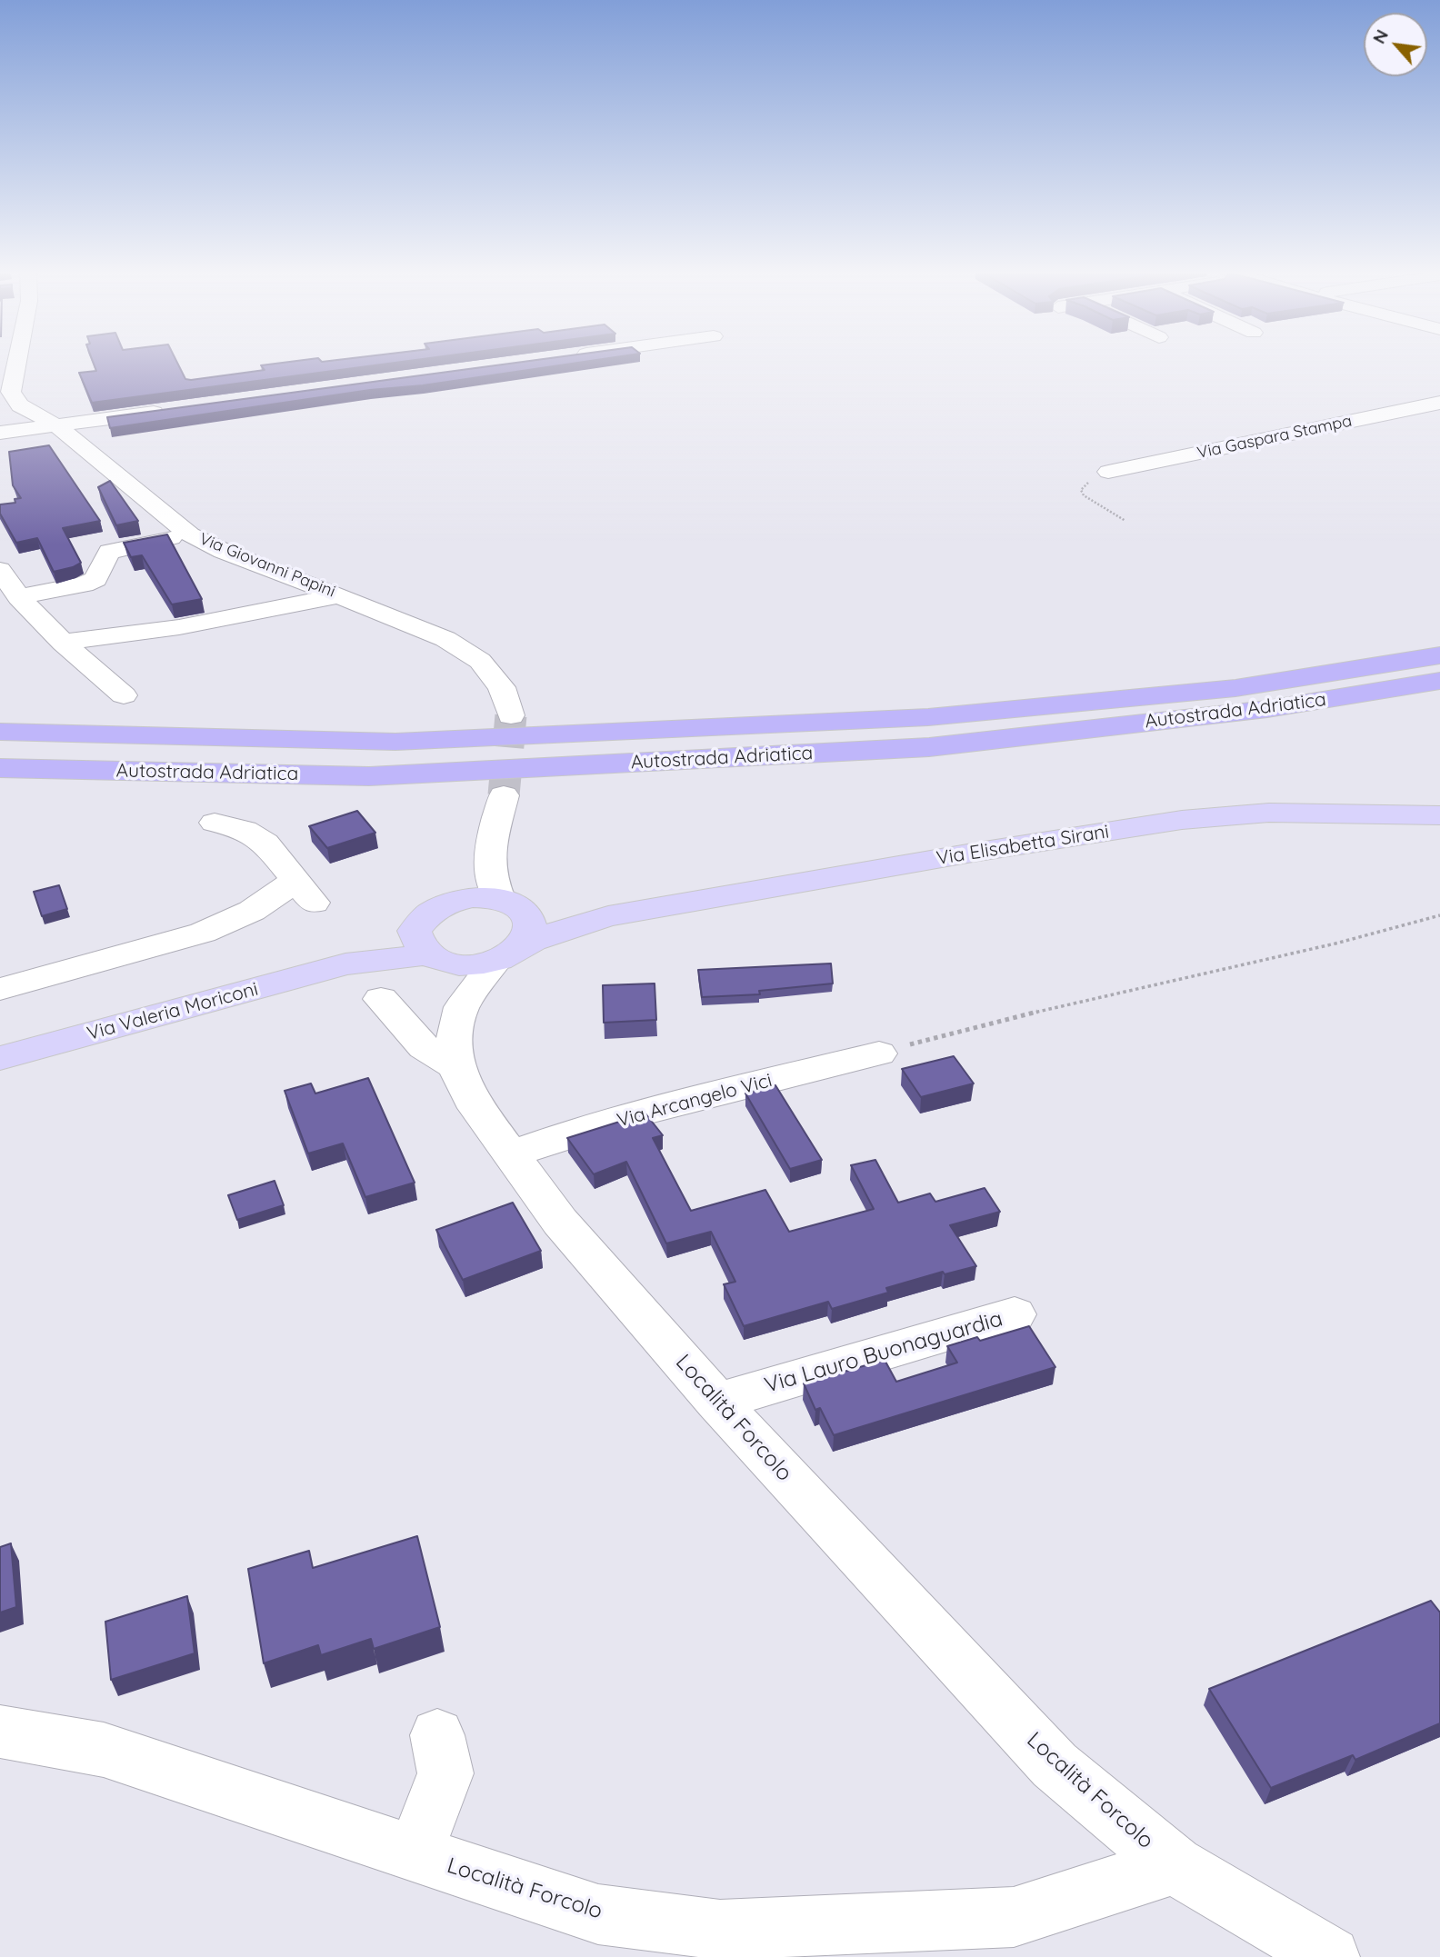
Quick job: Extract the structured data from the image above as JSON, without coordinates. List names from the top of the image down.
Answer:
{
  "streets": {
    "highway": ["Autostrada Adriatica"],
    "main road": ["Via Elisabetta Sirani", "Via Valeria Moriconi"],
    "street": [
      "Via Gaspara Stampa",
      "Via Giovanni Papini",
      "Via Arcangelo Vici",
      "Via Lauro Buonaguardia",
      "Località Forcolo"
    ]
  },
  "crossings": [
    ["Via Elisabetta Sirani", "Via Valeria Moriconi"],
    ["Via Arcangelo Vici", "Località Forcolo"],
    ["Via Lauro Buonaguardia", "Località Forcolo"]
  ],
  "north": "top left"
}
